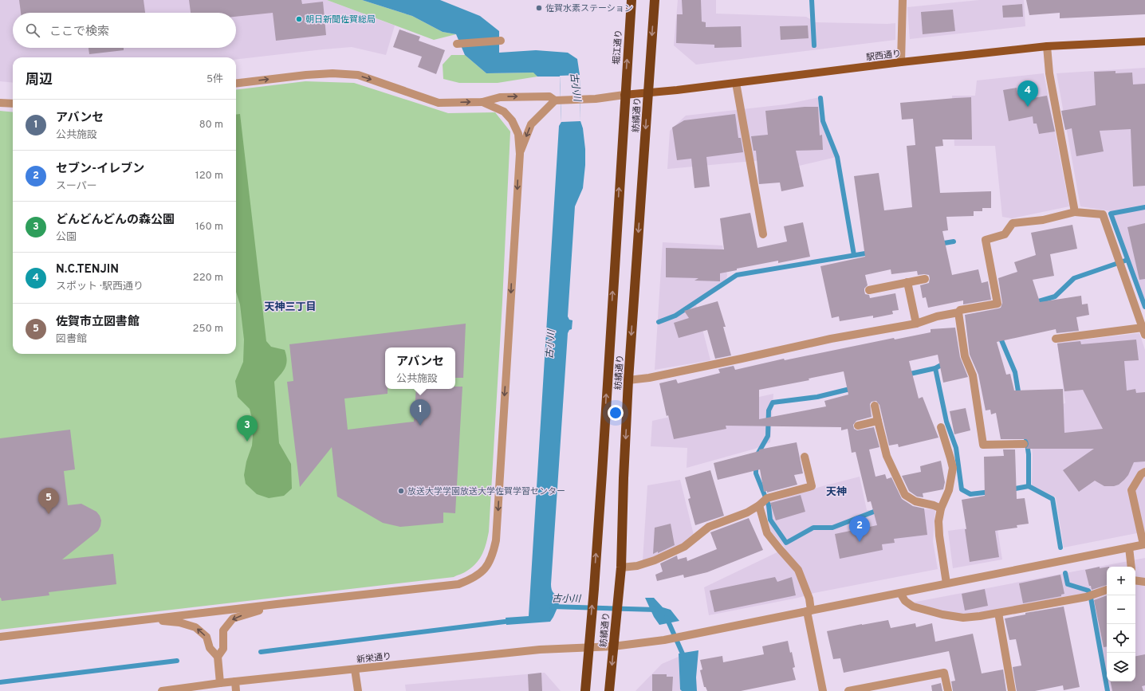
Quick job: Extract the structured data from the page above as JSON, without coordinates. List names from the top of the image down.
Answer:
{
  "streets": {
    "highway": ["堀江通り", "紡績通り"],
    "main road": ["駅西通り"],
    "street": ["新栄通り"]
  },
  "crossings": [
    ["堀江通り", "駅西通り"],
    ["堀江通り", "紡績通り"],
    ["駅西通り", "紡績通り"],
    ["紡績通り", "新栄通り"]
  ],
  "districts": ["天神三丁目", "天神"],
  "water": ["古小川"],
  "places": ["佐賀水素ステーション", "朝日新聞佐賀総局", "放送大学学園放送大学佐賀学習センター"],
  "page": {
    "search": "ここで検索",
    "heading": ["周辺", "5件"],
    "pins": [
      "4",
      "1",
      "3",
      "5",
      "2"
    ],
    "list": [
      {
        "mark": "1",
        "name": "アバンセ",
        "note": "公共施設",
        "value": "80 m"
      },
      {
        "mark": "2",
        "name": "セブン-イレブン",
        "note": "スーパー",
        "value": "120 m"
      },
      {
        "mark": "3",
        "name": "どんどんどんの森公園",
        "note": "公園",
        "value": "160 m"
      },
      {
        "mark": "4",
        "name": "N.C.TENJIN",
        "note": "スポット · 駅西通り",
        "value": "220 m"
      },
      {
        "mark": "5",
        "name": "佐賀市立図書館",
        "note": "図書館",
        "value": "250 m"
      }
    ],
    "popup": ["アバンセ", "公共施設"],
    "map_buttons": ["+", "−"]
  }
}
